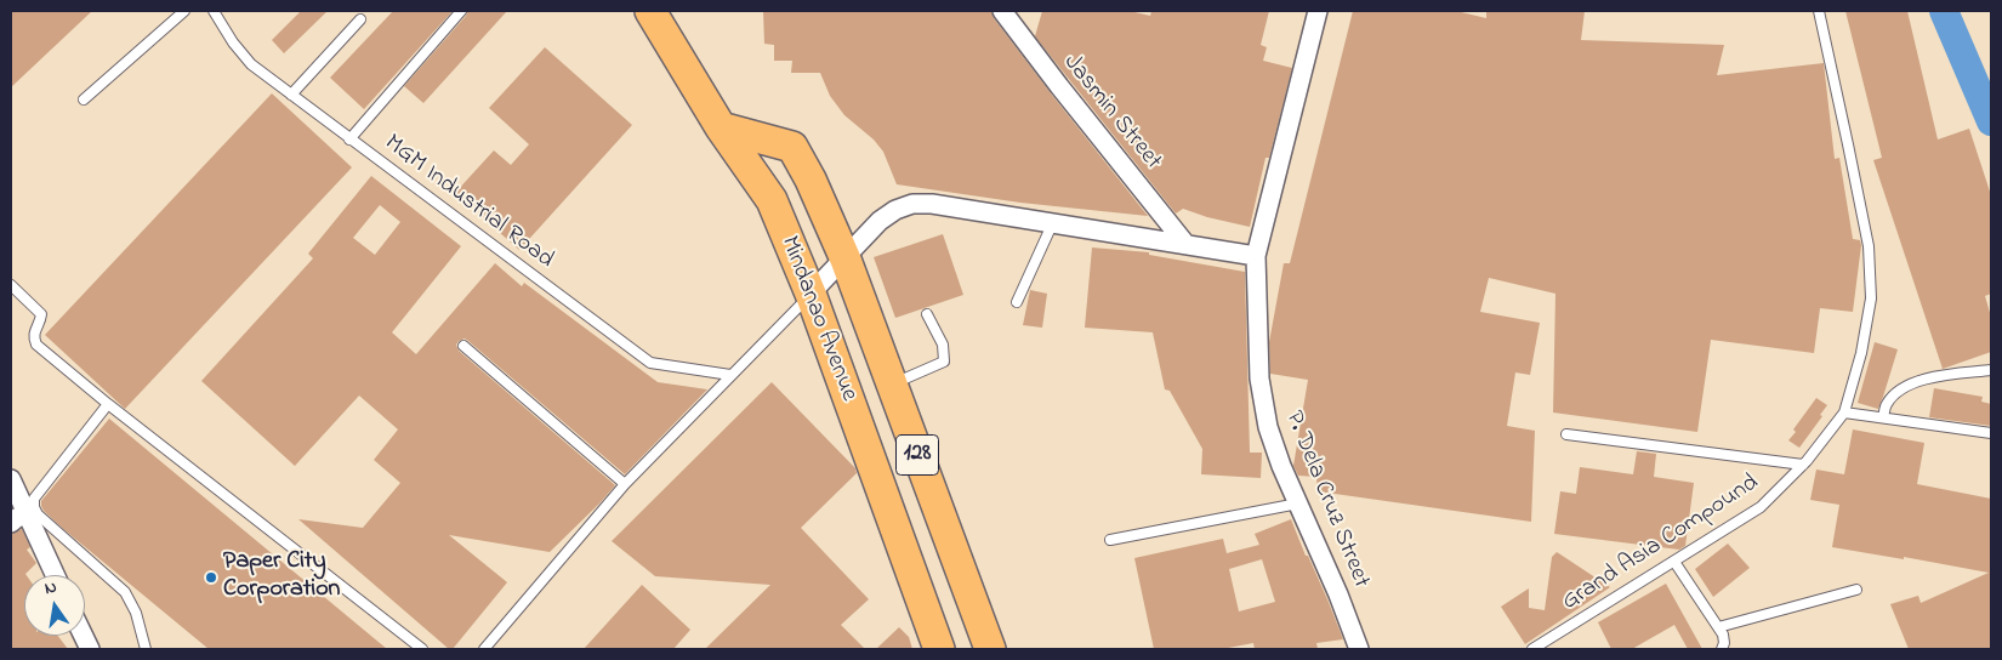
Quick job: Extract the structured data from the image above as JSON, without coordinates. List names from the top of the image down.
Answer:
{
  "streets": {
    "main road": ["Mindanao Avenue", "128"],
    "street": ["Jasmin Street", "P. Dela Cruz Street"],
    "lane": ["MGM Industrial Road", "Grand Asia Compound"]
  },
  "places": ["Paper City Corporation"],
  "north": "top"
}
